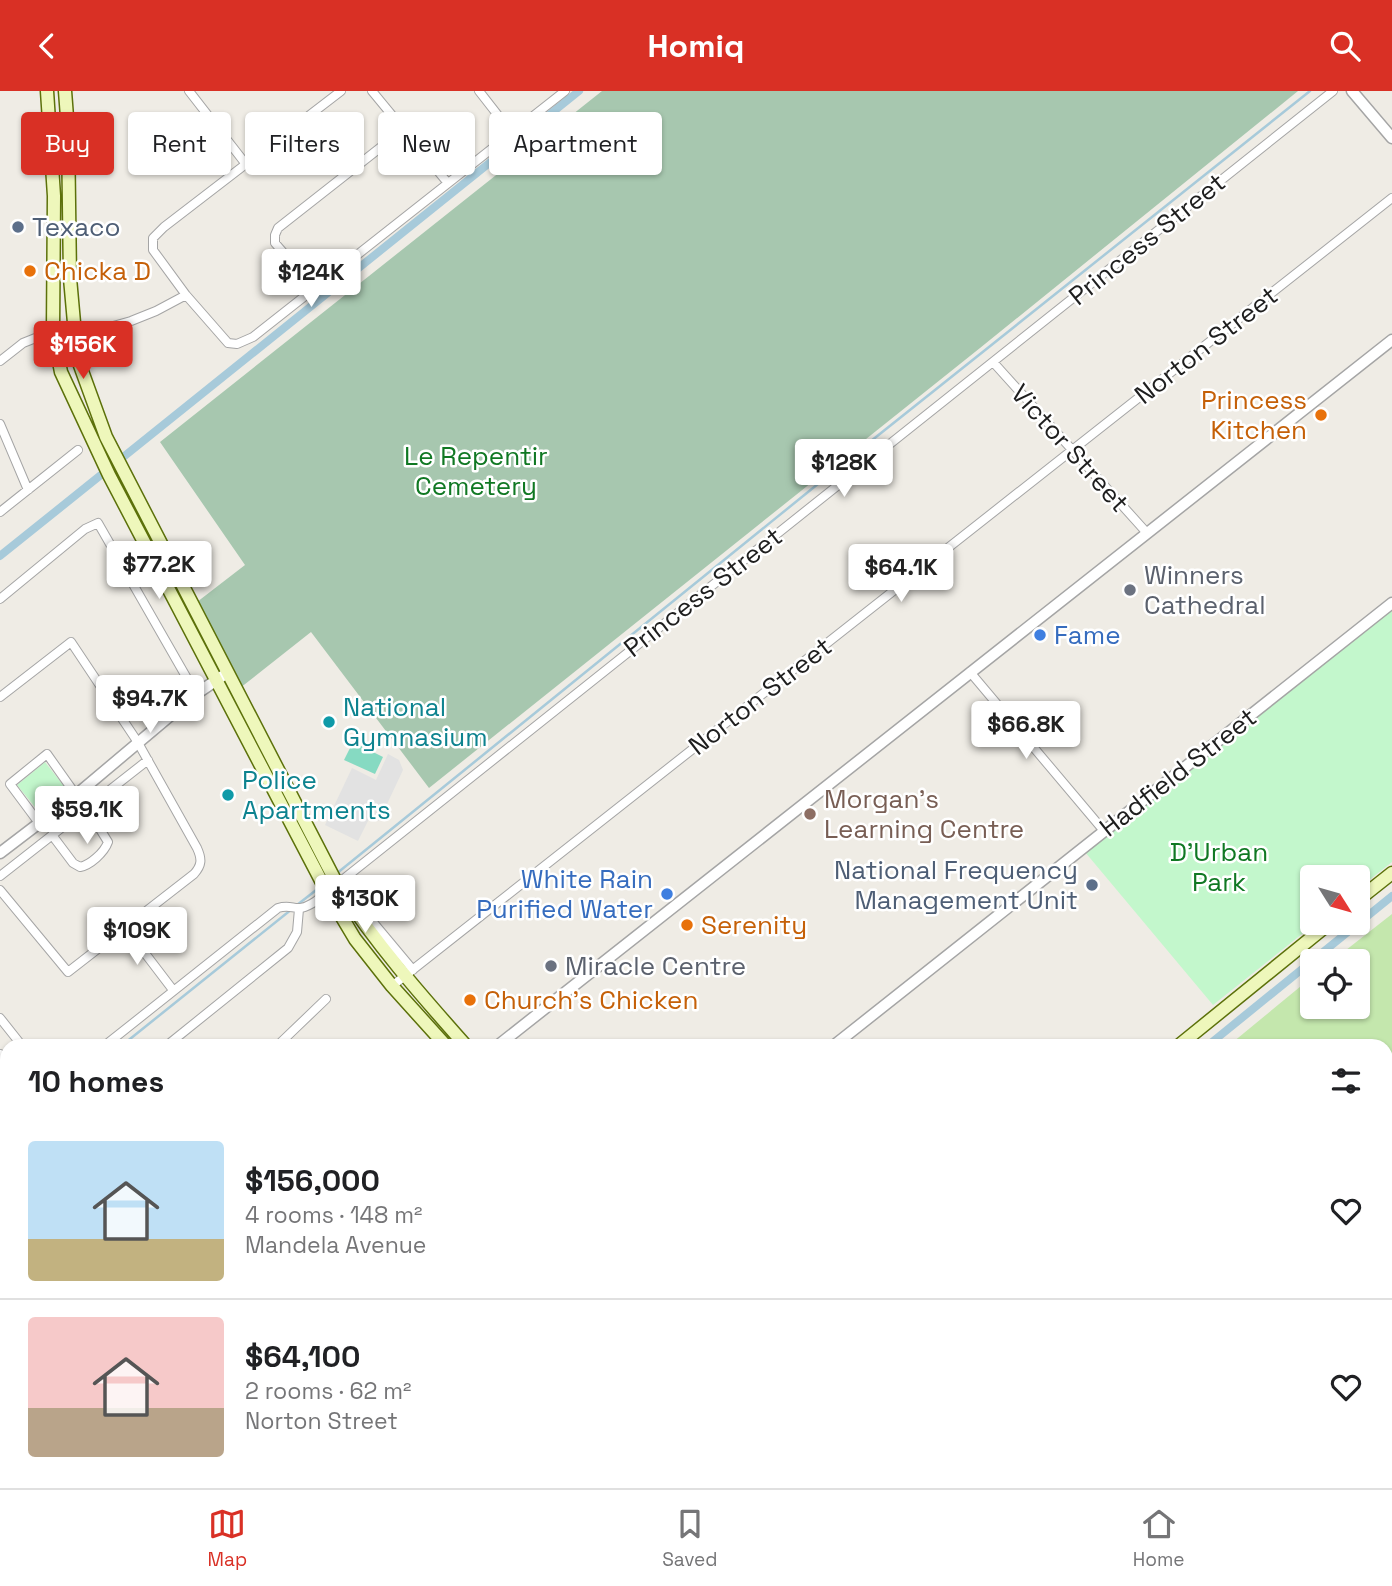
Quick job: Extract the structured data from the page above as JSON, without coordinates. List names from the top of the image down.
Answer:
{
  "streets": {
    "street": [
      "Princess Street",
      "Norton Street",
      "Victor Street",
      "Hadfield Street"
    ]
  },
  "crossings": [
    ["Princess Street", "Victor Street"],
    ["Norton Street", "Victor Street"]
  ],
  "parks": ["Le Repentir Cemetery", "D'Urban Park"],
  "places": [
    "Texaco",
    "Chicka D",
    "Princess Kitchen",
    "Winners Cathedral",
    "Fame",
    "National Gymnasium",
    "Police Apartments",
    "Morgan’s Learning Centre",
    "National Frequency Management Unit",
    "White Rain Purified Water",
    "Serenity",
    "Miracle Centre",
    "Church's Chicken"
  ],
  "north": "bottom right",
  "page": {
    "header": "Homiq",
    "chip": [
      "Buy",
      "Rent",
      "Filters",
      "New",
      "Apartment"
    ],
    "price": [
      "$124K",
      "$156K",
      "$128K",
      "$77.2K",
      "$64.1K",
      "$94.7K",
      "$66.8K",
      "$59.1K",
      "$130K",
      "$109K"
    ],
    "heading": "10 homes",
    "list": [
      {
        "name": "$156,000",
        "note": "4 rooms · 148 m² · Mandela Avenue"
      },
      {
        "name": "$64,100",
        "note": "2 rooms · 62 m² · Norton Street"
      }
    ],
    "tabs": ["Map", "Saved", "Home"]
  }
}
